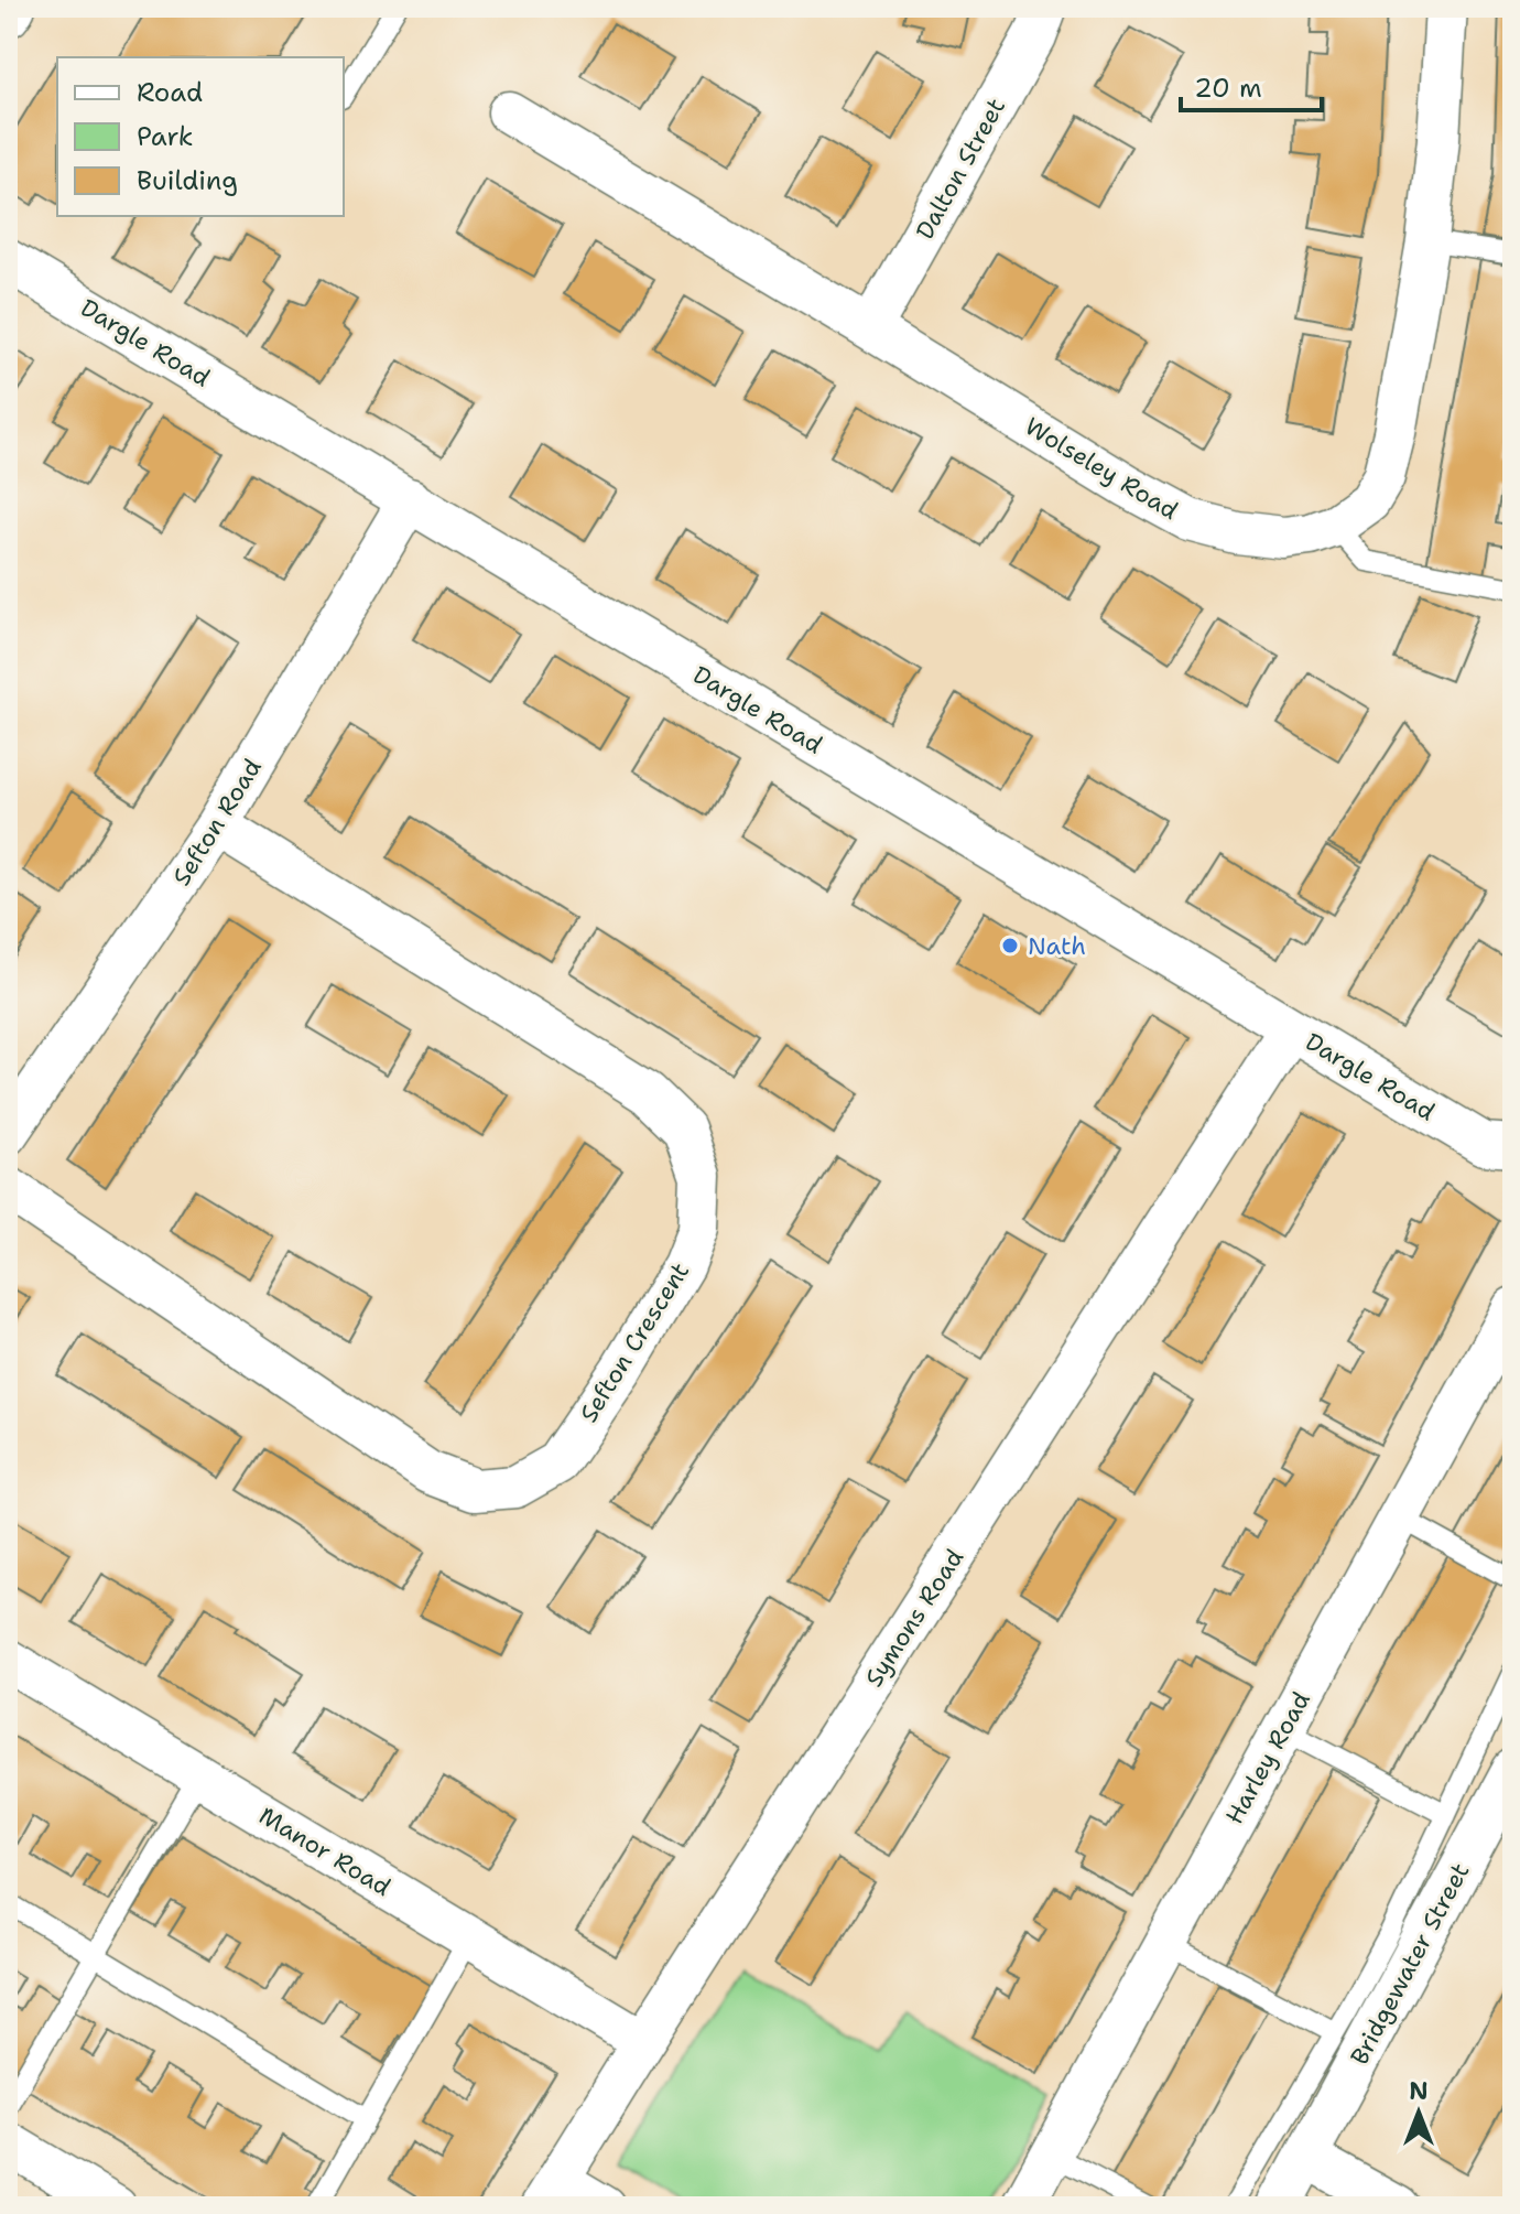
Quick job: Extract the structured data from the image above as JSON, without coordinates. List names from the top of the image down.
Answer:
{
  "streets": {
    "street": [
      "Dalton Street",
      "Dargle Road",
      "Wolseley Road",
      "Sefton Road",
      "Sefton Crescent",
      "Symons Road",
      "Harley Road",
      "Manor Road",
      "Bridgewater Street"
    ]
  },
  "crossings": [
    ["Dalton Street", "Wolseley Road"],
    ["Dargle Road", "Sefton Road"],
    ["Dargle Road", "Symons Road"],
    ["Sefton Road", "Sefton Crescent"],
    ["Symons Road", "Manor Road"]
  ],
  "places": ["Nath"],
  "legend": ["Road", "Park", "Building"],
  "scale_bar": "20 m",
  "north": "top"
}
